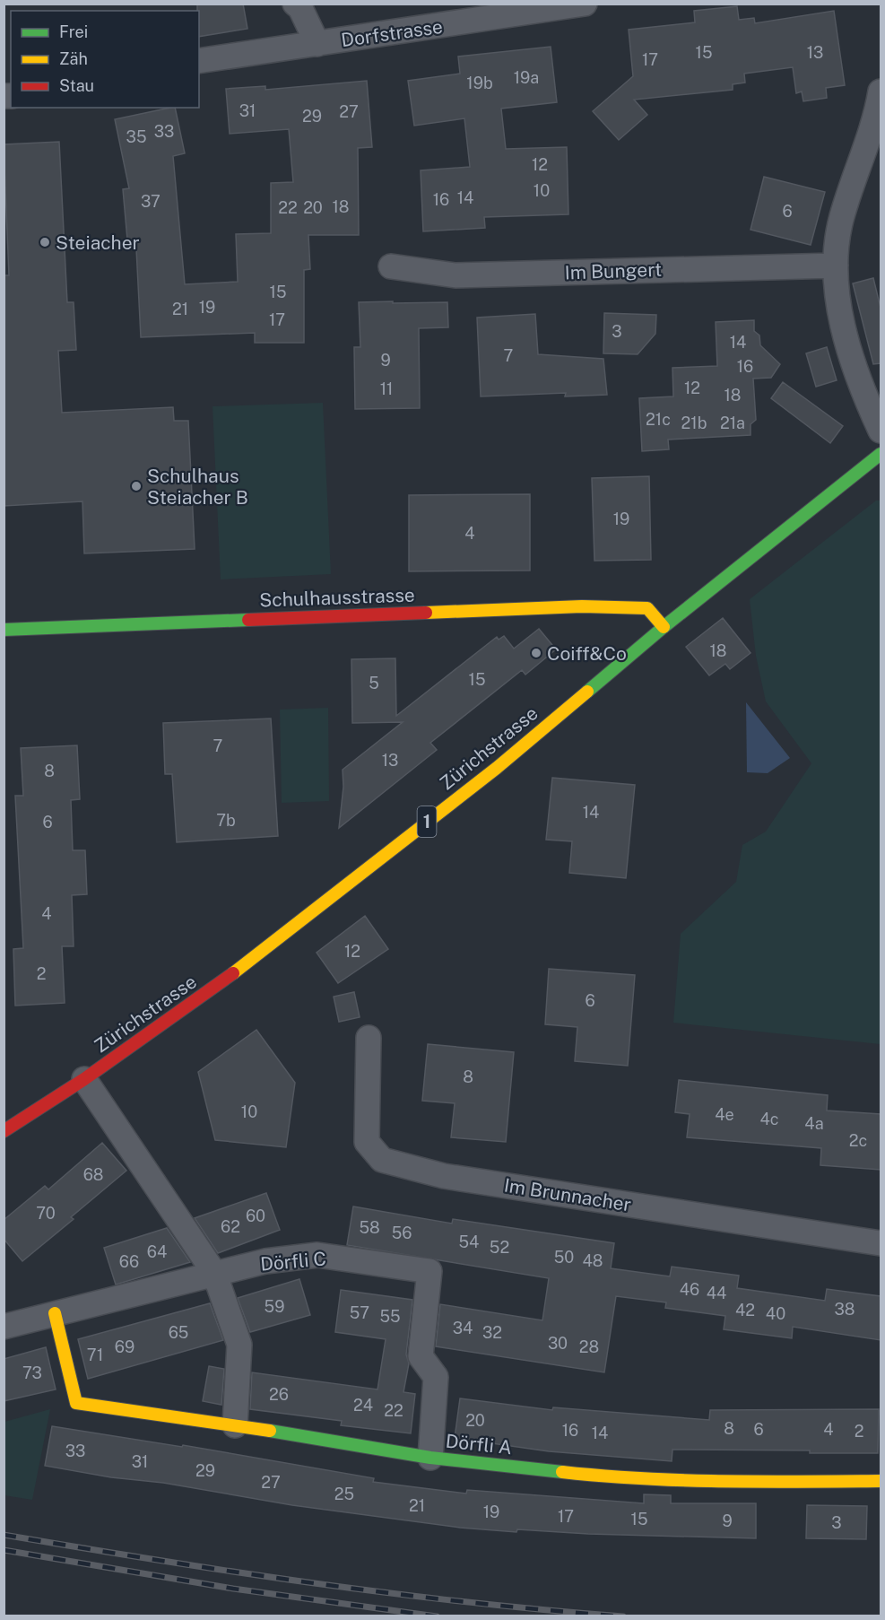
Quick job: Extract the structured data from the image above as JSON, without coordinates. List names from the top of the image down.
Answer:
{
  "streets": {
    "street": [
      "Dorfstrasse",
      "Im Bungert",
      "Schulhausstrasse",
      "Zürichstrasse",
      "1",
      "Im Brunnacher",
      "Dörfli C",
      "Dörfli A"
    ]
  },
  "crossings": [
    ["Schulhausstrasse", "Zürichstrasse"],
    ["Dörfli C", "Dörfli A"]
  ],
  "places": ["Steiacher", "Schulhaus Steiacher B", "Coiff&Co"],
  "house_numbers": [
    "15",
    "13",
    "17",
    "19a",
    "19b",
    "31",
    "27",
    "29",
    "33",
    "35",
    "12",
    "10",
    "14",
    "16",
    "37",
    "18",
    "22",
    "20",
    "6",
    "15",
    "19",
    "21",
    "17",
    "3",
    "14",
    "7",
    "9",
    "16",
    "12",
    "11",
    "18",
    "21c",
    "21b",
    "21a",
    "19",
    "4",
    "18",
    "15",
    "5",
    "7",
    "13",
    "8",
    "14",
    "7b",
    "6",
    "4",
    "12",
    "2",
    "6",
    "8",
    "10",
    "4e",
    "4c",
    "4a",
    "2c",
    "68",
    "70",
    "60",
    "62",
    "58",
    "56",
    "54",
    "52",
    "64",
    "50",
    "48",
    "66",
    "46",
    "44",
    "59",
    "38",
    "42",
    "57",
    "40",
    "55",
    "34",
    "65",
    "32",
    "30",
    "69",
    "28",
    "71",
    "73",
    "26",
    "24",
    "22",
    "20",
    "8",
    "6",
    "4",
    "16",
    "2",
    "14",
    "33",
    "31",
    "29",
    "27",
    "25",
    "21",
    "19",
    "17",
    "15",
    "9",
    "3"
  ],
  "legend": ["Frei", "Zäh", "Stau"]
}
